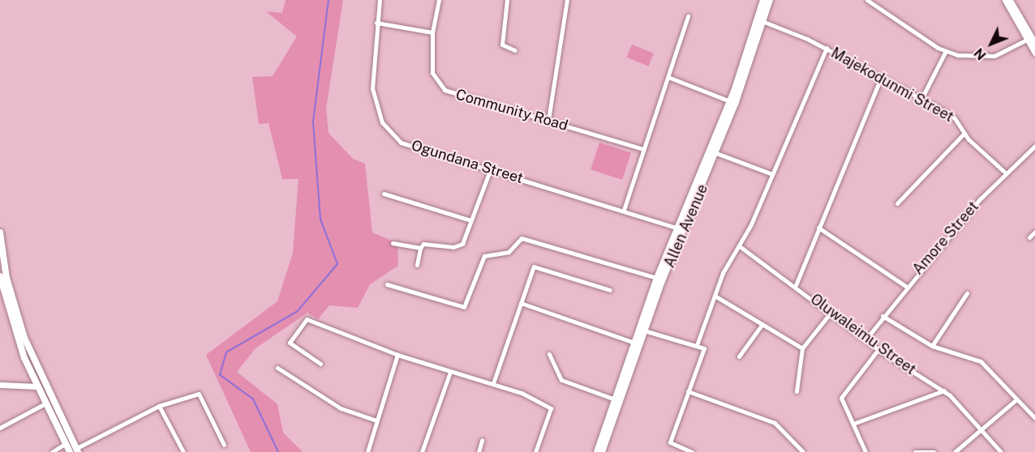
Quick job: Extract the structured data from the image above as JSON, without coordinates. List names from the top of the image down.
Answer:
{
  "streets": {
    "main road": ["Allen Avenue"],
    "street": [
      "Majekodunmi Street",
      "Community Road",
      "Ogundana Street",
      "Amore Street",
      "Oluwaleimu Street"
    ]
  },
  "crossings": [
    ["Majekodunmi Street", "Allen Avenue"],
    ["Majekodunmi Street", "Amore Street"],
    ["Ogundana Street", "Allen Avenue"],
    ["Amore Street", "Oluwaleimu Street"]
  ],
  "north": "bottom left"
}
